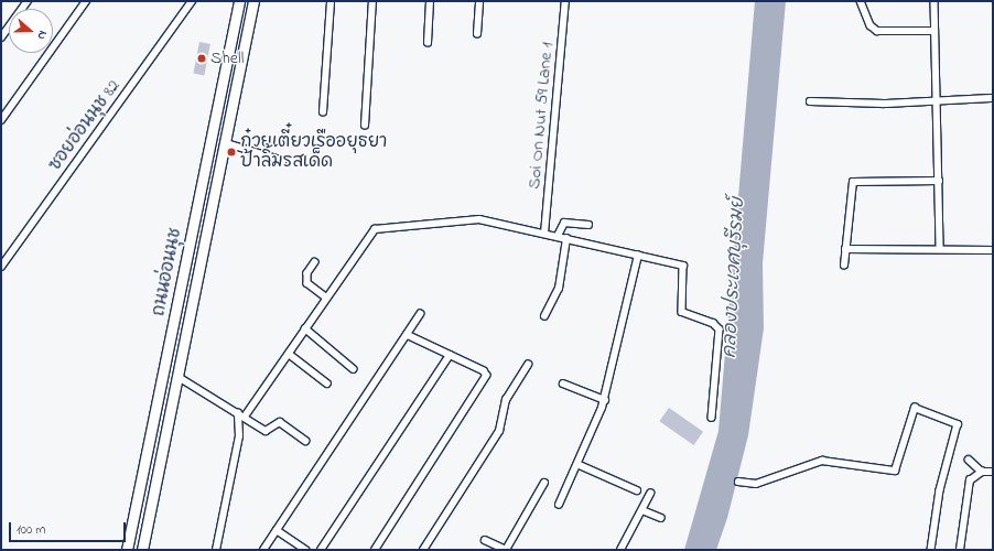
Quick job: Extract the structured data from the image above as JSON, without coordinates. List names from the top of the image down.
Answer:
{
  "streets": {
    "main road": ["ถนนอ่อนนุช"],
    "street": ["Soi On Nut 59 Lane 1", "ซอยอ่อนนุช 82"]
  },
  "water": ["คลองประเวศบุรีรมย์"],
  "places": ["Shell", "ก๋วยเตี๋ยวเรืออยุธยา ป้าลิ้มรสเด็ด"],
  "scale_bar": "100 m",
  "north": "right"
}
